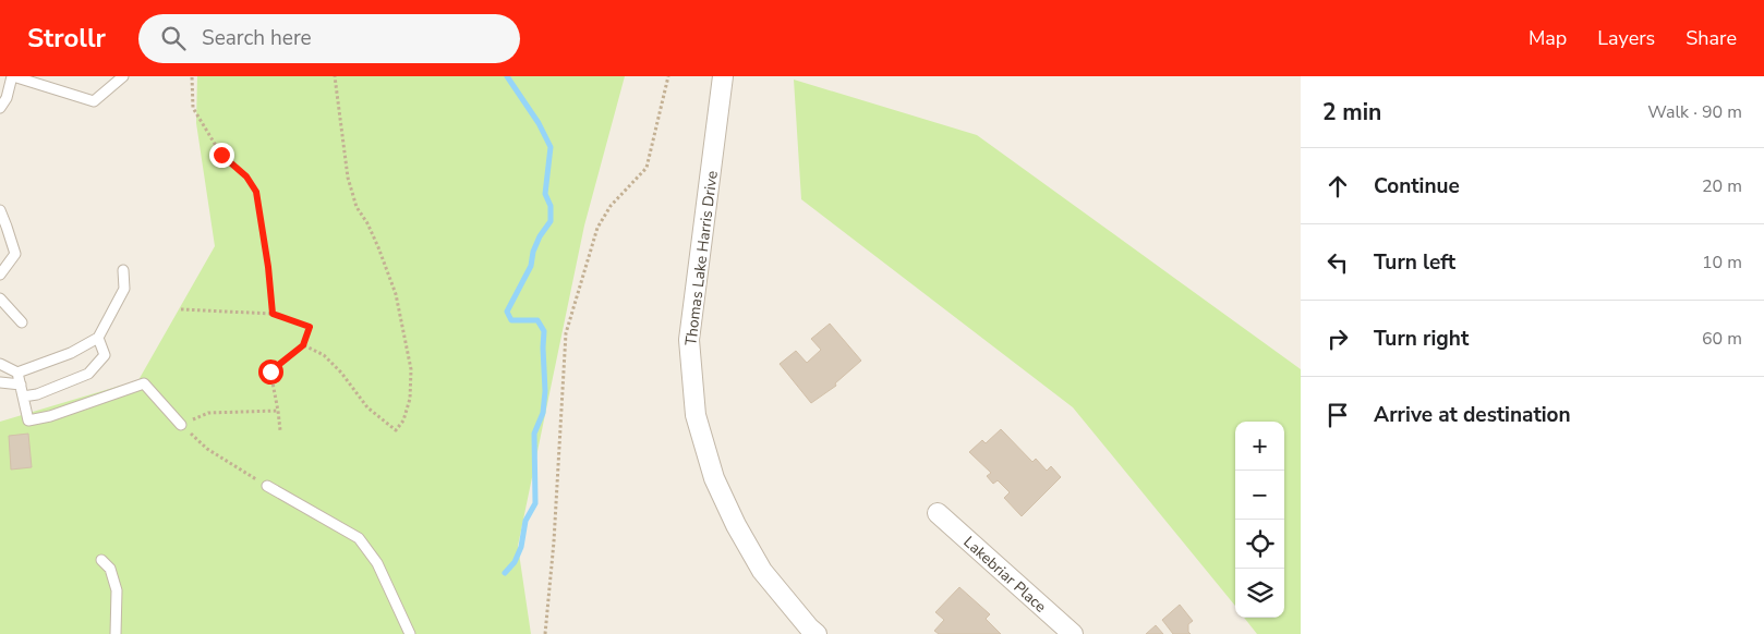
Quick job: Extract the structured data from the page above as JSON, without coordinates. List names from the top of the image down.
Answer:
{
  "streets": {
    "street": ["Thomas Lake Harris Drive", "Lakebriar Place"]
  },
  "page": {
    "header": "Strollr",
    "search": "Search here",
    "nav": ["Map", "Layers", "Share"],
    "heading": ["2 min", "Walk · 90 m"],
    "list": [
      ["Continue", "20 m"],
      ["Turn left", "10 m"],
      ["Turn right", "60 m"],
      "Arrive at destination"
    ],
    "map_buttons": ["+", "−"]
  }
}
